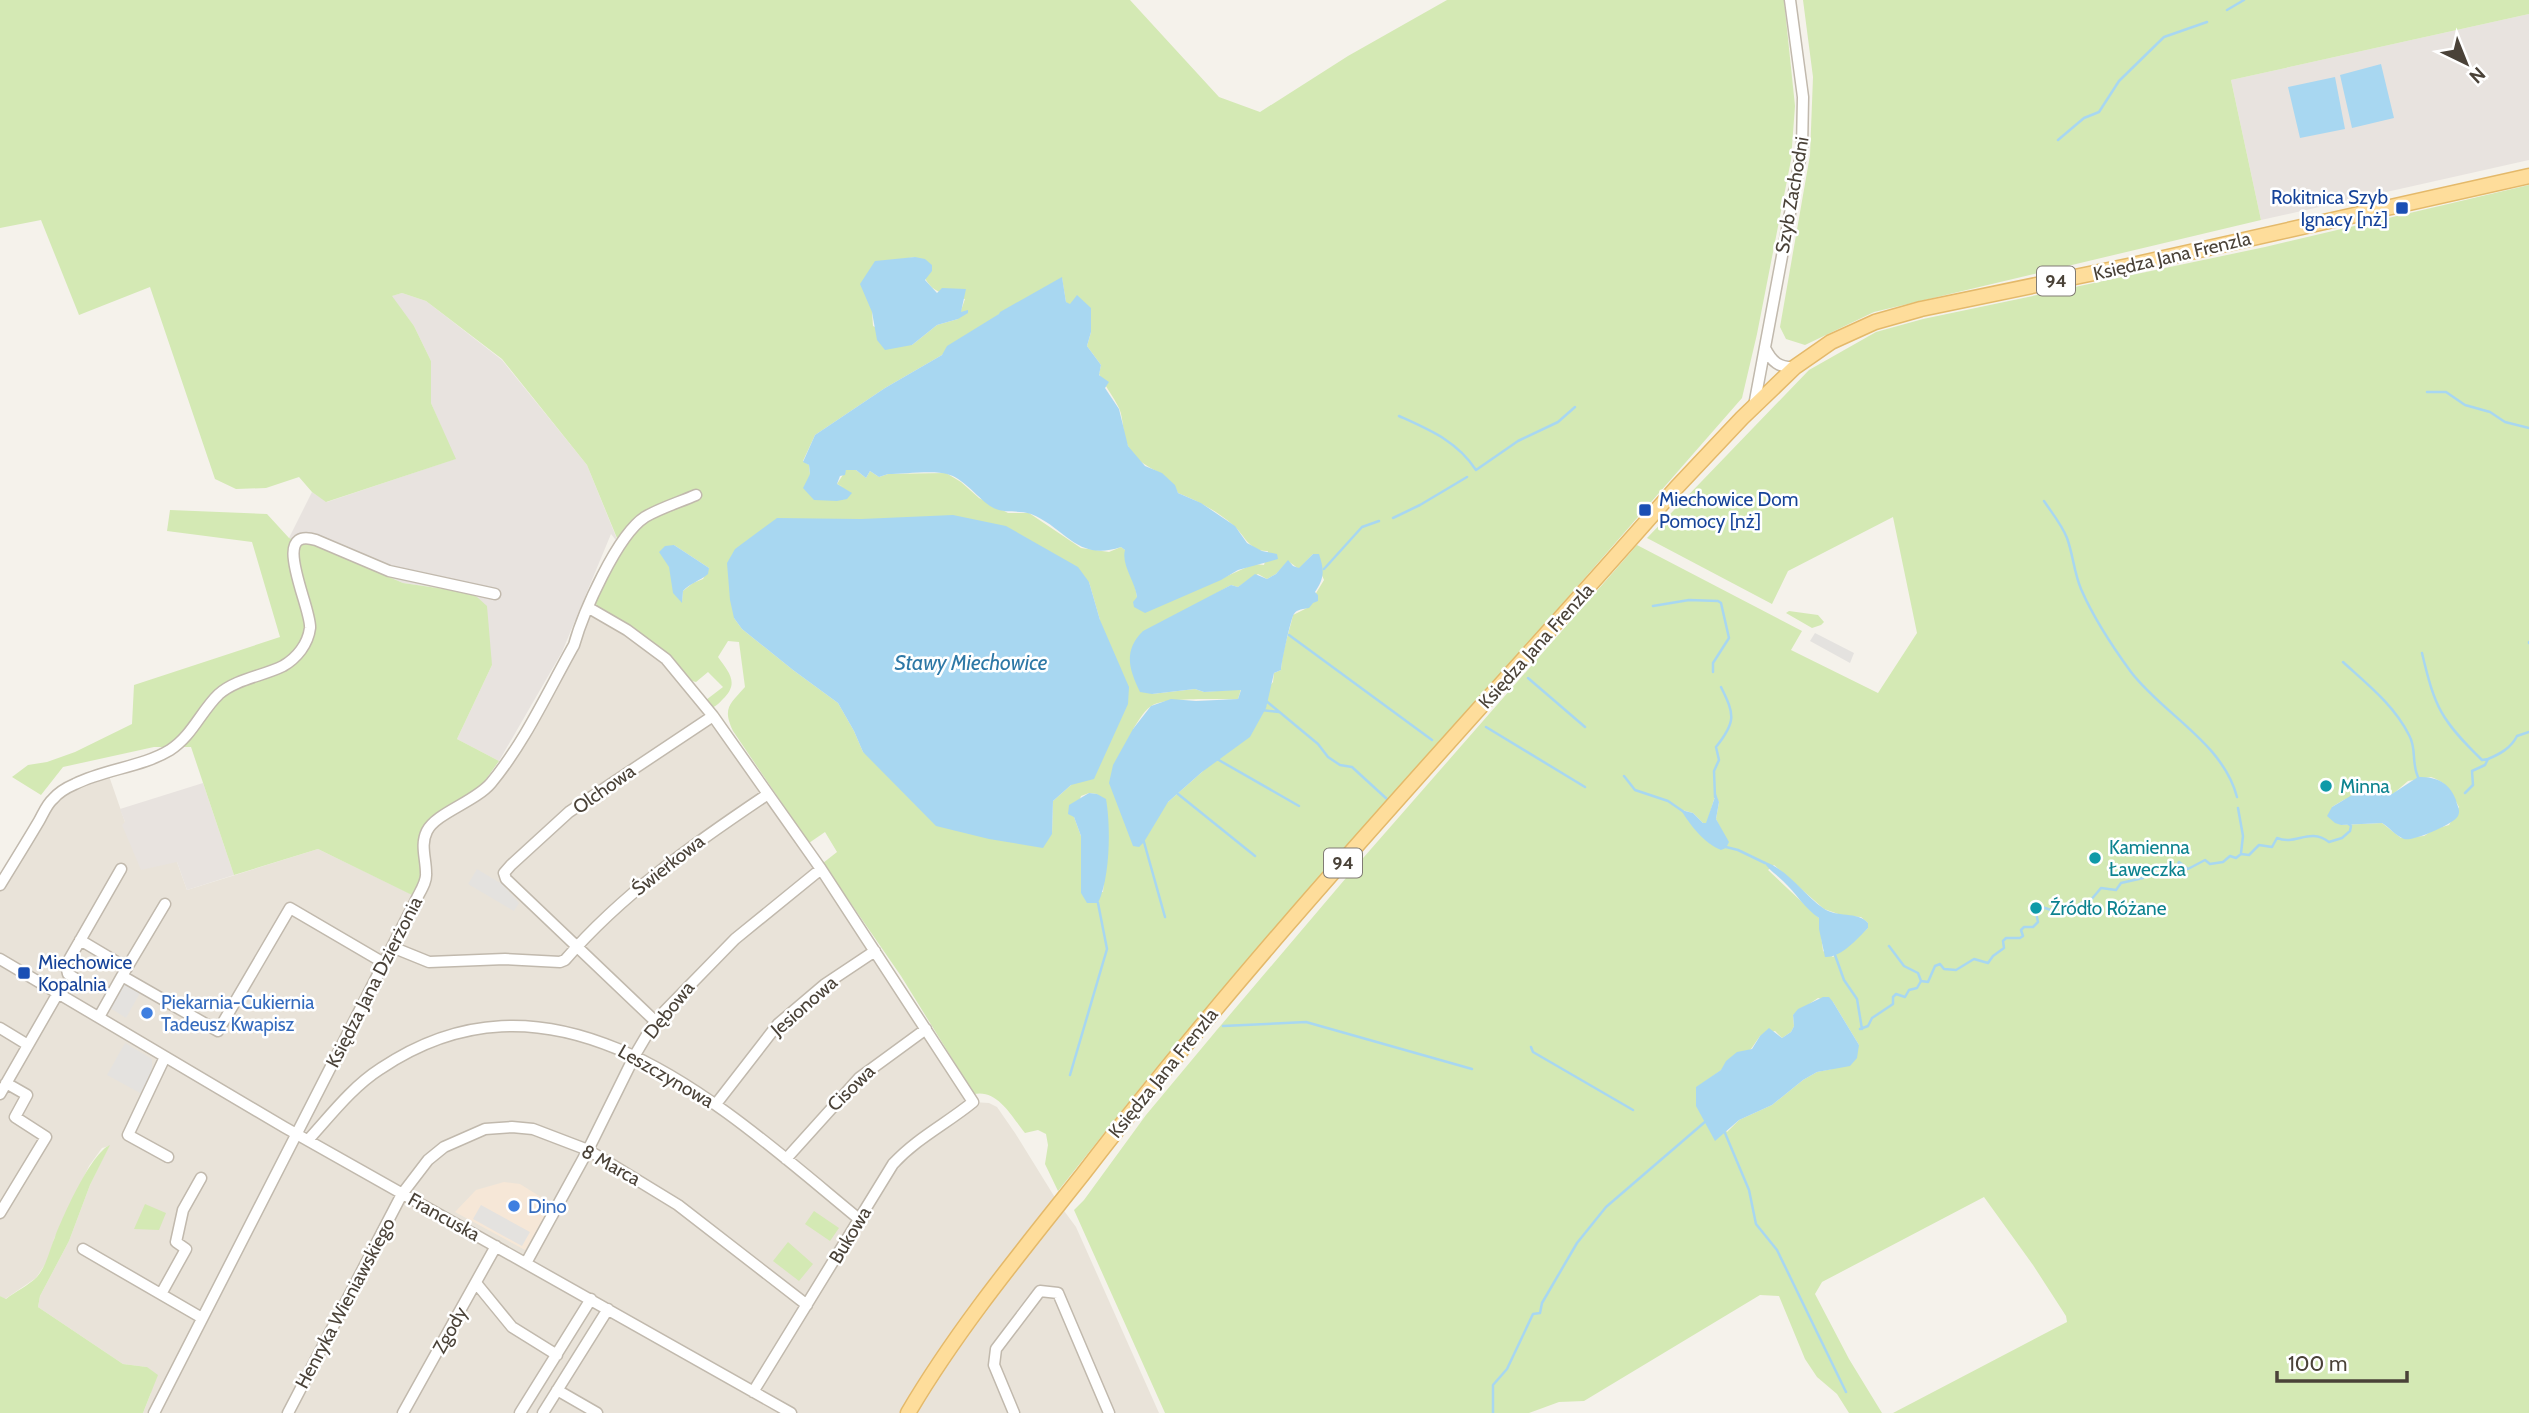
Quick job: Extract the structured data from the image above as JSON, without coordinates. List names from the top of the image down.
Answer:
{
  "streets": {
    "main road": ["Księdza Jana Frenzla", "94"],
    "street": [
      "Szyb Zachodni",
      "Olchowa",
      "Świerkowa",
      "Księdza Jana Dzierżonia",
      "Jesionowa",
      "Dębowa",
      "Leszczynowa",
      "Cisowa",
      "8 Marca",
      "Francuska",
      "Bukowa",
      "Henryka Wieniawskiego",
      "Zgody"
    ]
  },
  "crossings": [
    ["Szyb Zachodni", "Księdza Jana Frenzla"],
    ["Olchowa", "Świerkowa"],
    ["Świerkowa", "Księdza Jana Dzierżonia"],
    ["Księdza Jana Dzierżonia", "Leszczynowa"],
    ["Księdza Jana Dzierżonia", "Francuska"],
    ["Jesionowa", "Leszczynowa"],
    ["Dębowa", "Leszczynowa"],
    ["Dębowa", "8 Marca"],
    ["Dębowa", "Francuska"],
    ["Leszczynowa", "Cisowa"],
    ["Leszczynowa", "Francuska"],
    ["Leszczynowa", "Bukowa"],
    ["Cisowa", "Bukowa"],
    ["8 Marca", "Francuska"],
    ["8 Marca", "Bukowa"],
    ["8 Marca", "Henryka Wieniawskiego"],
    ["Francuska", "Bukowa"],
    ["Francuska", "Henryka Wieniawskiego"],
    ["Francuska", "Zgody"]
  ],
  "water": ["Stawy Miechowice"],
  "places": {
    "transit": ["Rokitnica Szyb Ignacy [nż]", "Miechowice Dom Pomocy [nż]", "Miechowice Kopalnia"],
    "other": [
      "Minna",
      "Kamienna Ławeczka",
      "Źródło Różane",
      "Piekarnia-Cukiernia Tadeusz Kwapisz",
      "Dino"
    ]
  },
  "scale_bar": "100 m",
  "north": "bottom right"
}
